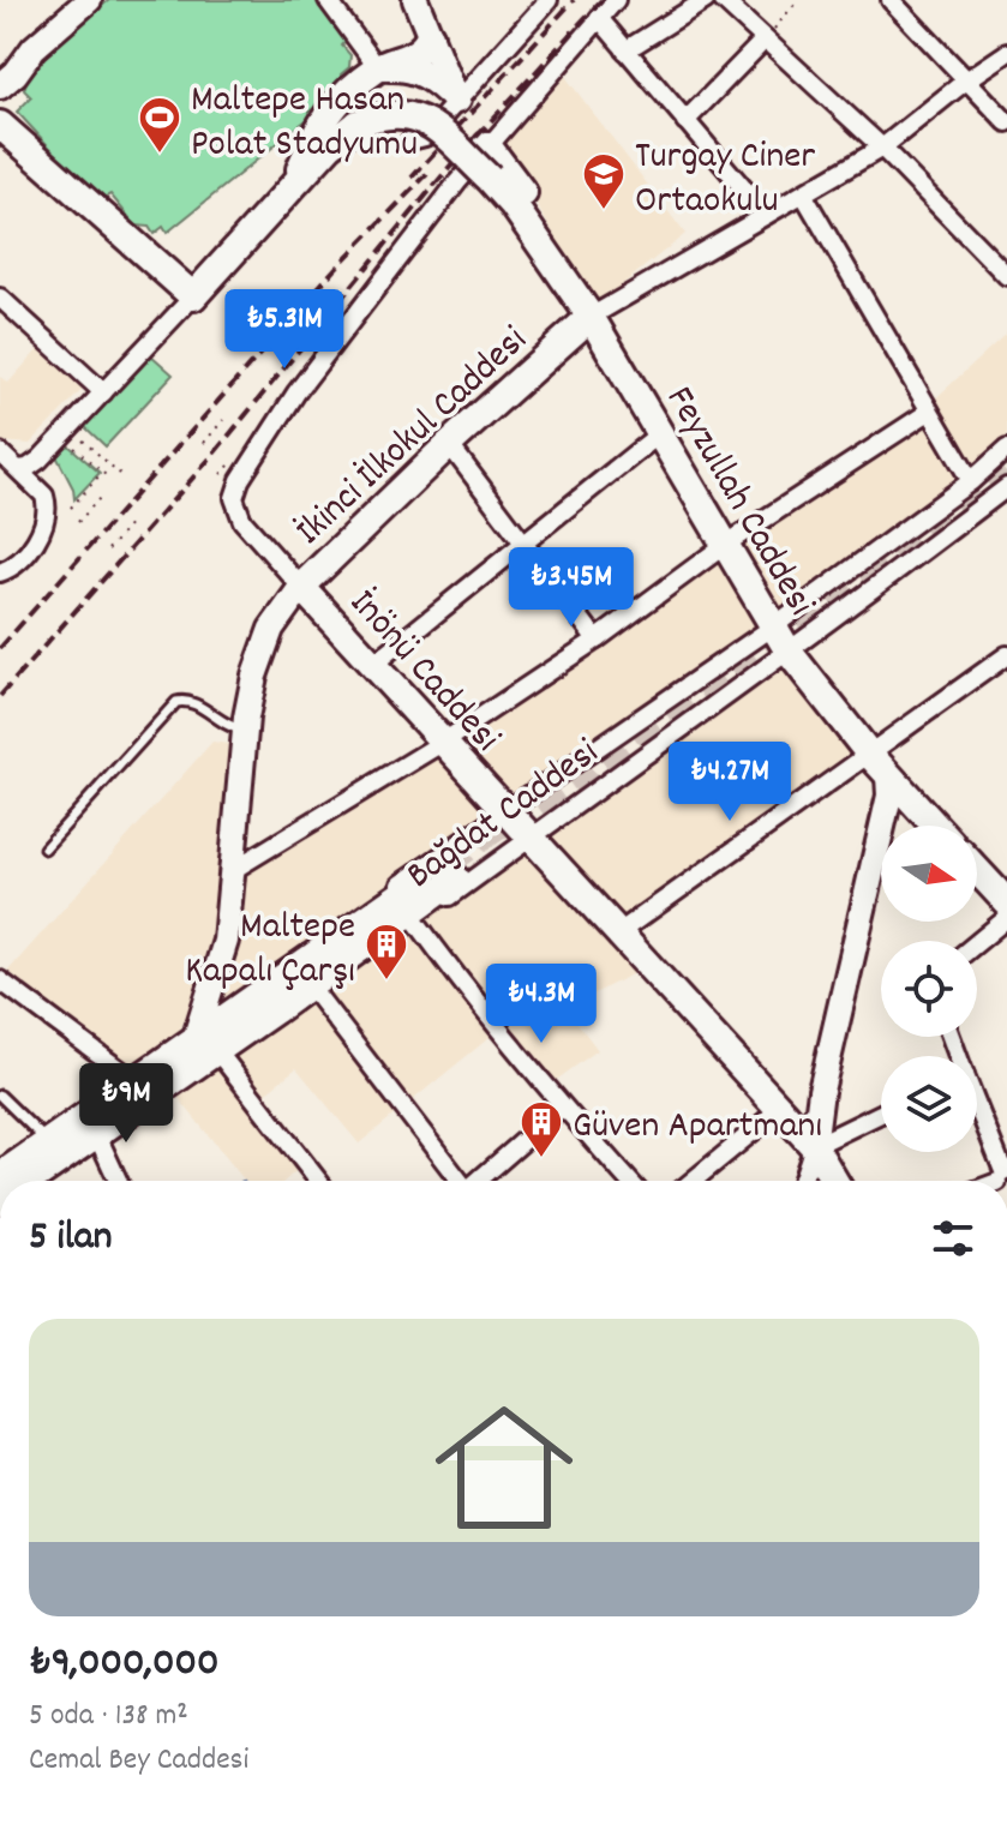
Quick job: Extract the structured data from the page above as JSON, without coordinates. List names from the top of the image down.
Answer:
{
  "streets": {
    "main road": [
      "İkinci İlkokul Caddesi",
      "Feyzullah Caddesi",
      "İnönü Caddesi",
      "Bağdat Caddesi"
    ]
  },
  "crossings": [
    ["İkinci İlkokul Caddesi", "Feyzullah Caddesi"],
    ["İkinci İlkokul Caddesi", "İnönü Caddesi"],
    ["İkinci İlkokul Caddesi", "Bağdat Caddesi"],
    ["Feyzullah Caddesi", "İnönü Caddesi"],
    ["Feyzullah Caddesi", "Bağdat Caddesi"],
    ["İnönü Caddesi", "Bağdat Caddesi"]
  ],
  "places": {
    "sports": ["Maltepe Hasan Polat Stadyumu"],
    "school or university": ["Turgay Ciner Ortaokulu"],
    "building": ["Maltepe Kapalı Çarşı", "Güven Apartmanı"]
  },
  "north": "right",
  "page": {
    "price": [
      "₺5.31M",
      "₺3.45M",
      "₺4.27M",
      "₺4.3M",
      "₺9M"
    ],
    "heading": "5 ilan",
    "list": [
      {
        "name": "₺9,000,000",
        "note": "5 oda · 138 m² · Cemal Bey Caddesi"
      }
    ]
  }
}
